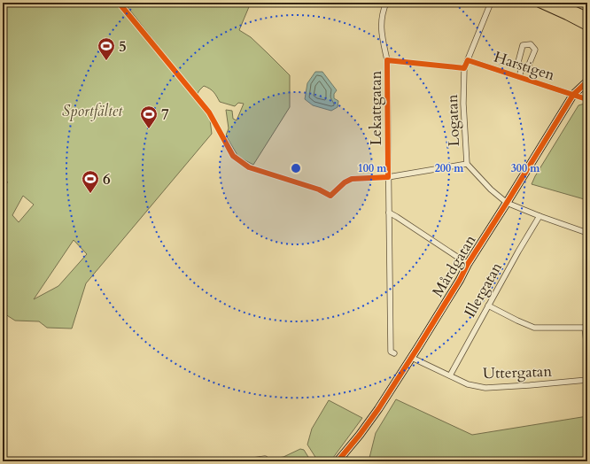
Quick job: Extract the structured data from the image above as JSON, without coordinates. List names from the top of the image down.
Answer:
{
  "streets": {
    "street": [
      "Harstigen",
      "Lekattgatan",
      "Logatan",
      "Mårdgatan",
      "Illergatan",
      "Uttergatan"
    ]
  },
  "crossings": [
    ["Harstigen", "Logatan"],
    ["Harstigen", "Mårdgatan"],
    ["Logatan", "Mårdgatan"],
    ["Logatan", "Illergatan"],
    ["Mårdgatan", "Uttergatan"],
    ["Illergatan", "Uttergatan"]
  ],
  "parks": ["Sportfältet"],
  "places": {
    "sports": ["5", "7", "6"]
  },
  "rings": ["100 m", "200 m", "300 m"]
}
